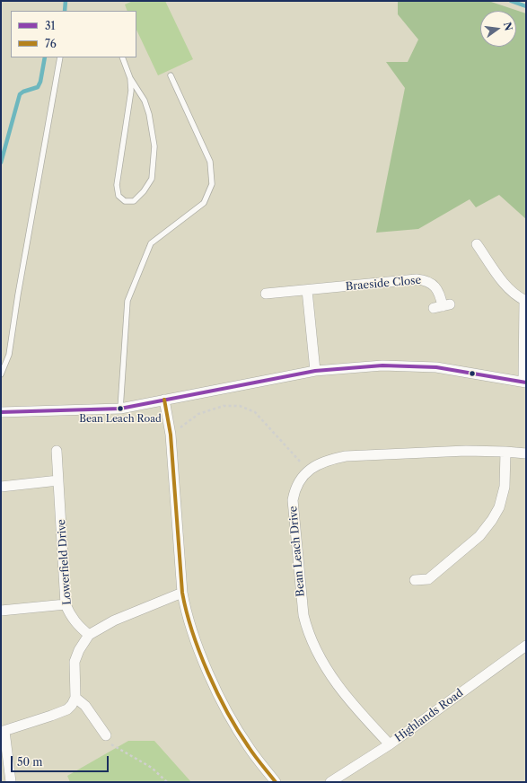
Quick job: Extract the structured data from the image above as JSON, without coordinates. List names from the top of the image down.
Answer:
{
  "streets": {
    "street": [
      "Braeside Close",
      "Bean Leach Drive",
      "Lowerfield Drive",
      "Highlands Road"
    ]
  },
  "crossings": [
    ["Bean Leach Drive", "Highlands Road"]
  ],
  "places": ["Bean Leach Road"],
  "lines": ["transit line 31", "transit line 76"],
  "legend": ["31", "76"],
  "scale_bar": "50 m",
  "north": "right"
}
